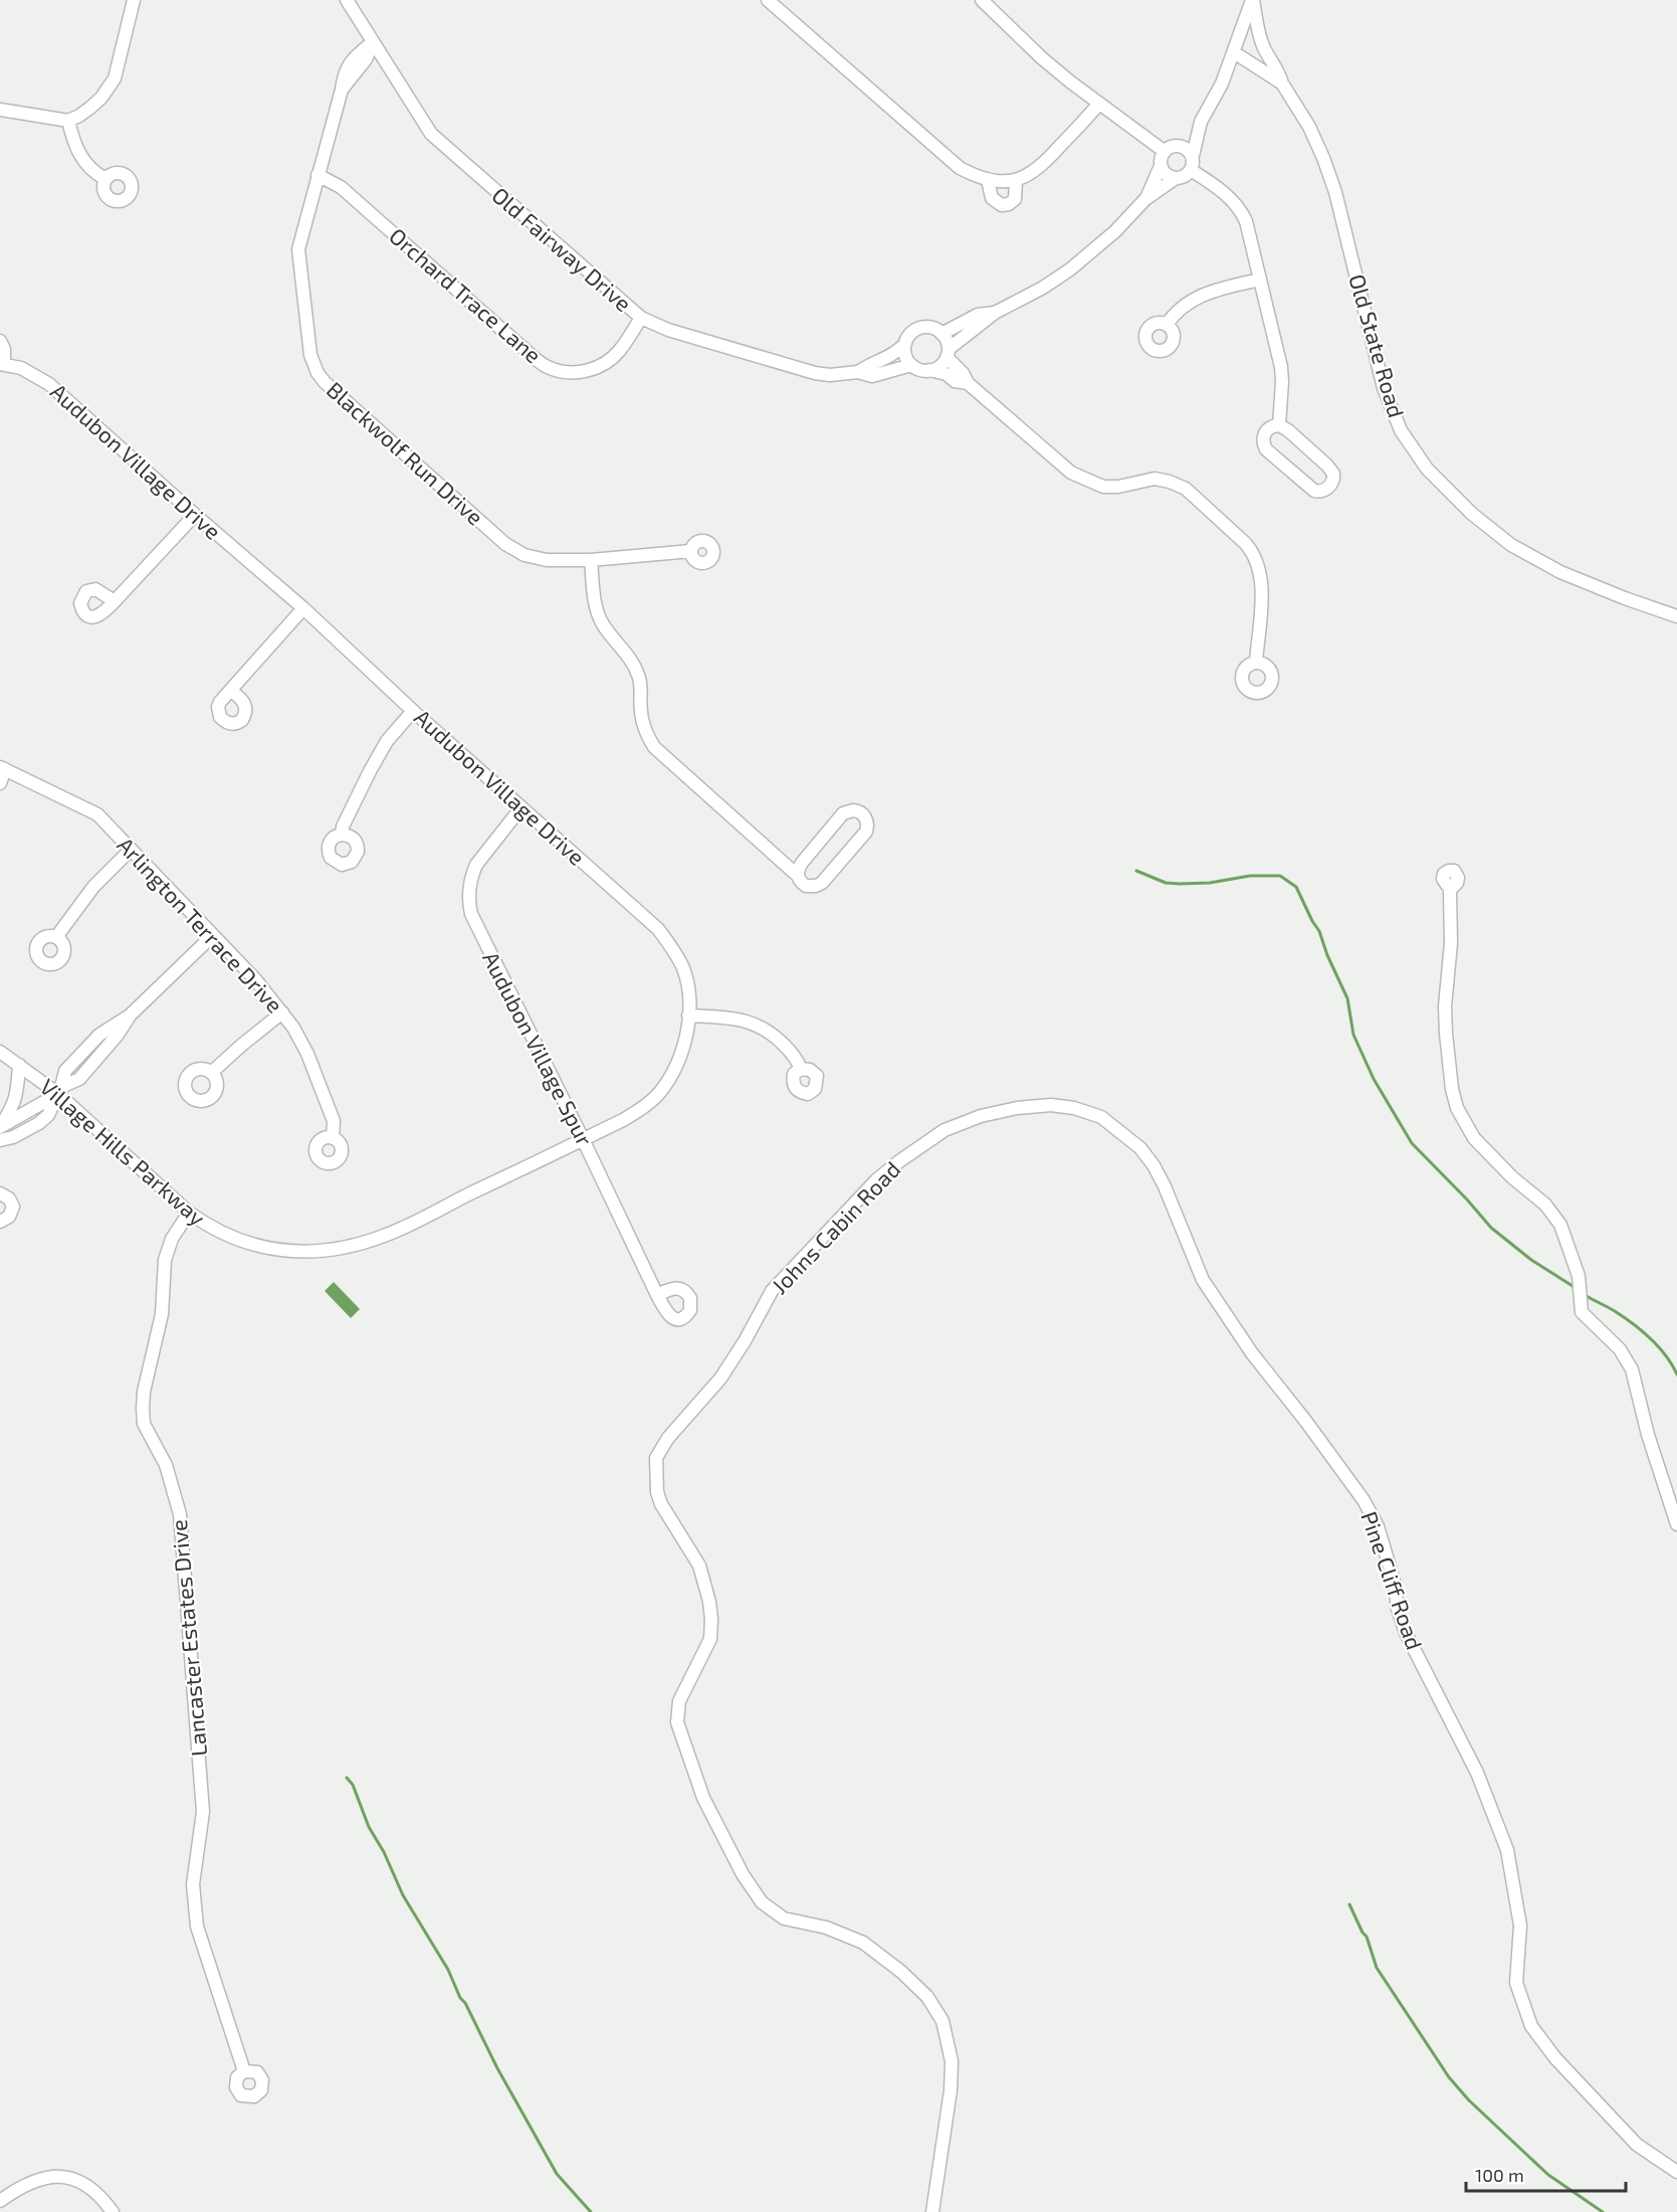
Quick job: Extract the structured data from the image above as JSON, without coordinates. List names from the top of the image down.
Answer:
{
  "streets": {
    "street": [
      "Old Fairway Drive",
      "Orchard Trace Lane",
      "Old State Road",
      "Blackwolf Run Drive",
      "Audubon Village Drive",
      "Arlington Terrace Drive",
      "Audubon Village Spur",
      "Village Hills Parkway",
      "Johns Cabin Road",
      "Pine Cliff Road",
      "Lancaster Estates Drive"
    ]
  },
  "crossings": [
    ["Old Fairway Drive", "Orchard Trace Lane"],
    ["Old Fairway Drive", "Blackwolf Run Drive"],
    ["Orchard Trace Lane", "Blackwolf Run Drive"],
    ["Audubon Village Drive", "Audubon Village Spur"],
    ["Audubon Village Drive", "Village Hills Parkway"],
    ["Village Hills Parkway", "Lancaster Estates Drive"],
    ["Johns Cabin Road", "Pine Cliff Road"]
  ],
  "scale_bar": "100 m"
}
